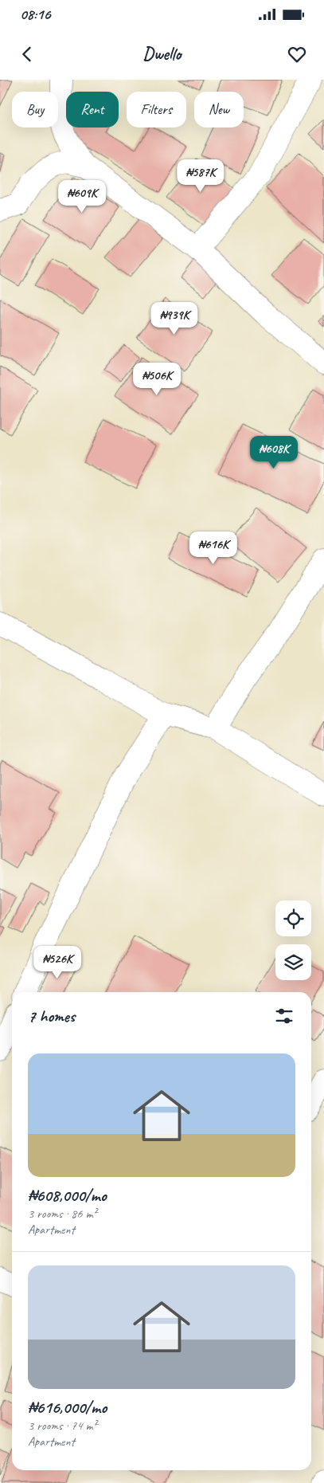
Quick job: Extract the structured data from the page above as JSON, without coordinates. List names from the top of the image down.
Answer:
{
  "page": {
    "status": "08:16",
    "header": "Dwello",
    "chip": [
      "Buy",
      "Rent",
      "Filters",
      "New"
    ],
    "price": [
      "₦587K",
      "₦609K",
      "₦939K",
      "₦506K",
      "₦608K",
      "₦616K",
      "₦526K"
    ],
    "heading": "7 homes",
    "list": [
      {
        "name": "₦608,000/mo",
        "note": "3 rooms · 86 m² · Apartment"
      },
      {
        "name": "₦616,000/mo",
        "note": "3 rooms · 74 m² · Apartment"
      }
    ]
  }
}
